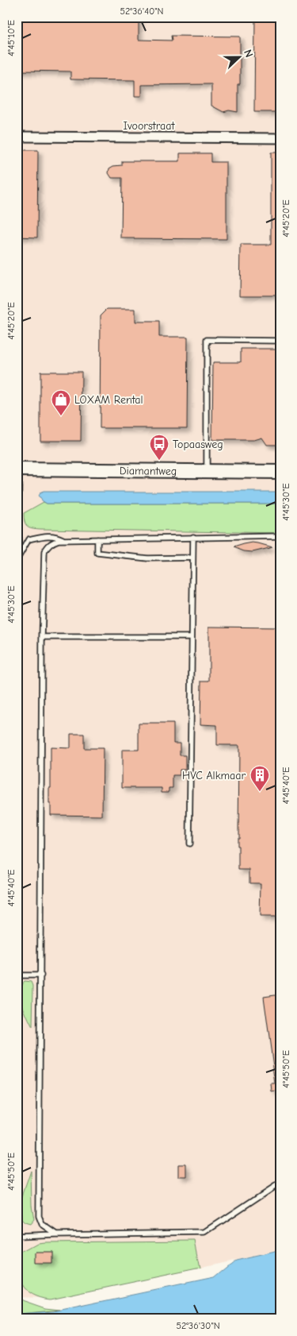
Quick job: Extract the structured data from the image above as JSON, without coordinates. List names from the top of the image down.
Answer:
{
  "streets": {
    "street": ["Ivoorstraat", "Diamantweg"]
  },
  "places": {
    "shop": ["LOXAM Rental"],
    "bus stop": ["Topaasweg"],
    "building": ["HVC Alkmaar"]
  },
  "north": "right",
  "coordinates": [
    "52°36'40\"N",
    "4°45'10\"E",
    "4°45'20\"E",
    "4°45'30\"E",
    "4°45'40\"E",
    "4°45'50\"E",
    "52°36'30\"N"
  ]
}
